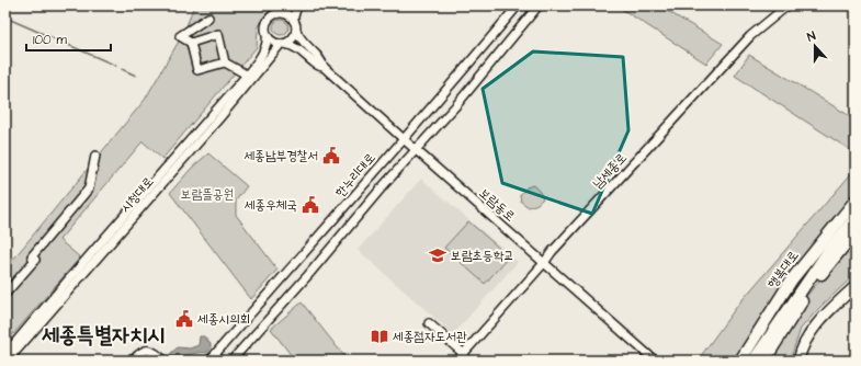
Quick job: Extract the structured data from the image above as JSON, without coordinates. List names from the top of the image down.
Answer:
{
  "streets": {
    "highway": ["행복대로"],
    "street": [
      "남세종로",
      "한누리대로",
      "시청대로",
      "보람동로"
    ]
  },
  "crossings": [
    ["남세종로", "보람동로"],
    ["한누리대로", "보람동로"]
  ],
  "districts": ["세종특별자치시"],
  "parks": ["보람뜰공원"],
  "places": {
    "public building": ["세종남부경찰서", "세종우체국", "세종시의회"],
    "school or university": ["보람초등학교"],
    "library": ["세종점자도서관"]
  },
  "scale_bar": "100 m",
  "north": "top"
}
